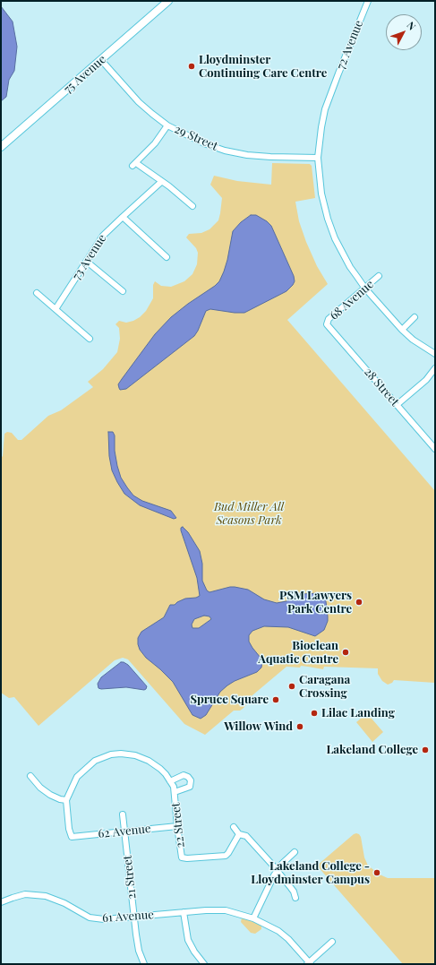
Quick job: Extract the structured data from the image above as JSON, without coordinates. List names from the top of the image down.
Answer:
{
  "streets": {
    "main road": ["75 Avenue"],
    "street": [
      "72 Avenue",
      "29 Street",
      "73 Avenue",
      "68 Avenue",
      "28 Street",
      "22 Street",
      "62 Avenue",
      "21 Street",
      "61 Avenue"
    ]
  },
  "crossings": [
    ["72 Avenue", "29 Street"],
    ["75 Avenue", "29 Street"],
    ["68 Avenue", "28 Street"],
    ["22 Street", "62 Avenue"],
    ["62 Avenue", "21 Street"],
    ["21 Street", "61 Avenue"]
  ],
  "parks": ["Bud Miller All Seasons Park"],
  "places": [
    "Lloydminster Continuing Care Centre",
    "PSM Lawyers Park Centre",
    "Bioclean Aquatic Centre",
    "Caragana Crossing",
    "Spruce Square",
    "Lilac Landing",
    "Willow Wind",
    "Lakeland College",
    "Lakeland College - Lloydminster Campus"
  ],
  "north": "top right"
}
